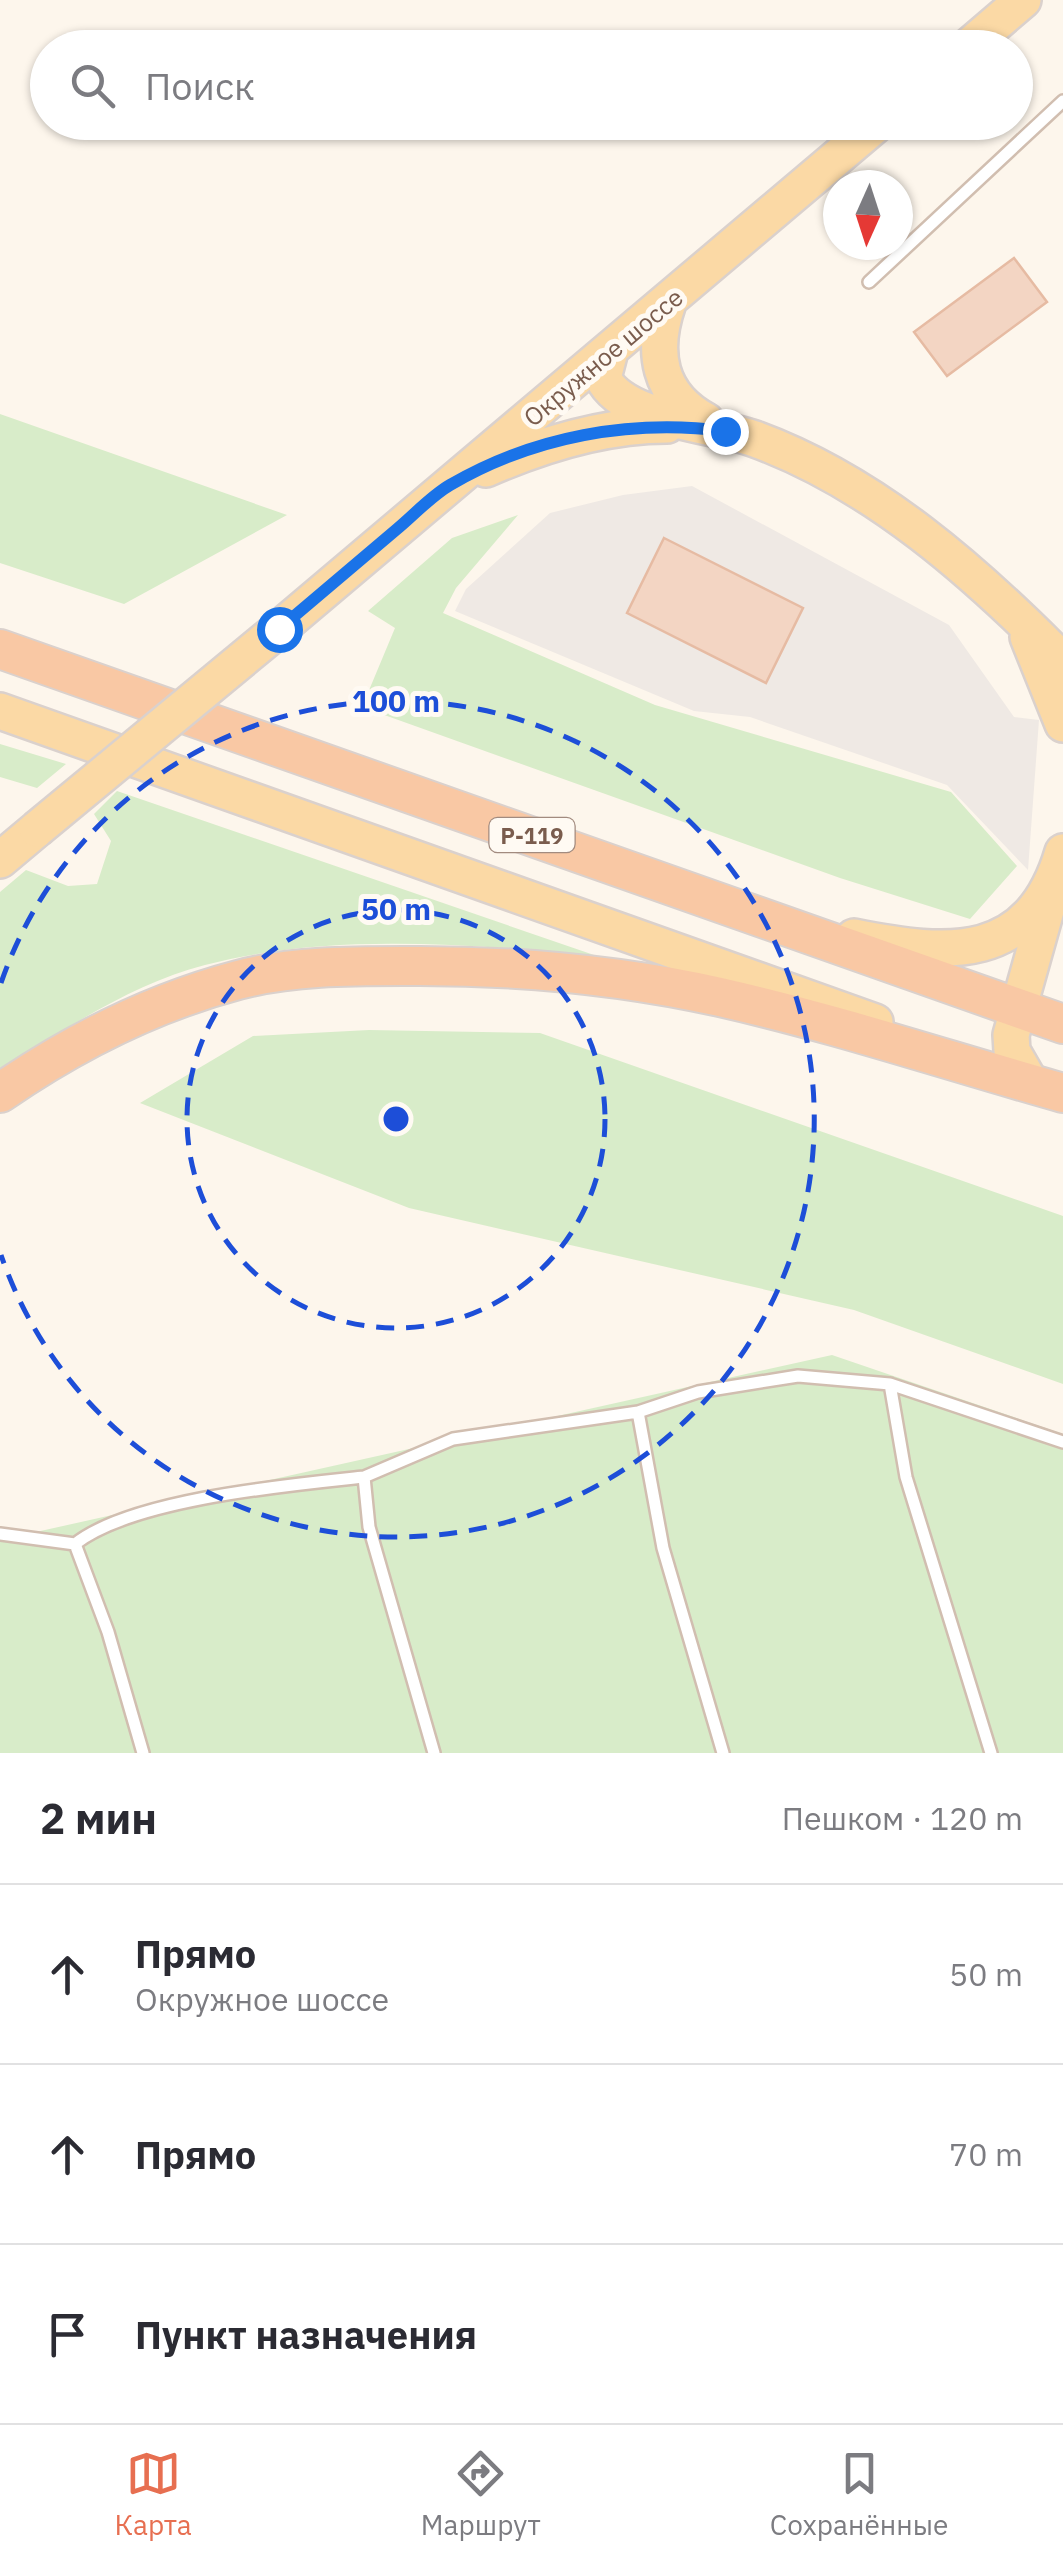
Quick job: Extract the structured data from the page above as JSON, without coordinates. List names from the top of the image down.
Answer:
{
  "streets": {
    "highway": ["Р-119"],
    "main road": ["Окружное шоссе"]
  },
  "north": "bottom",
  "page": {
    "search": "Поиск",
    "heading": ["2 мин", "Пешком · 120 m"],
    "list": [
      ["Прямо", "Окружное шоссе", "50 m"],
      ["Прямо", "70 m"],
      "Пункт назначения"
    ],
    "nav": ["Карта", "Маршрут", "Сохранённые"]
  },
  "rings": ["100 m", "50 m"]
}
